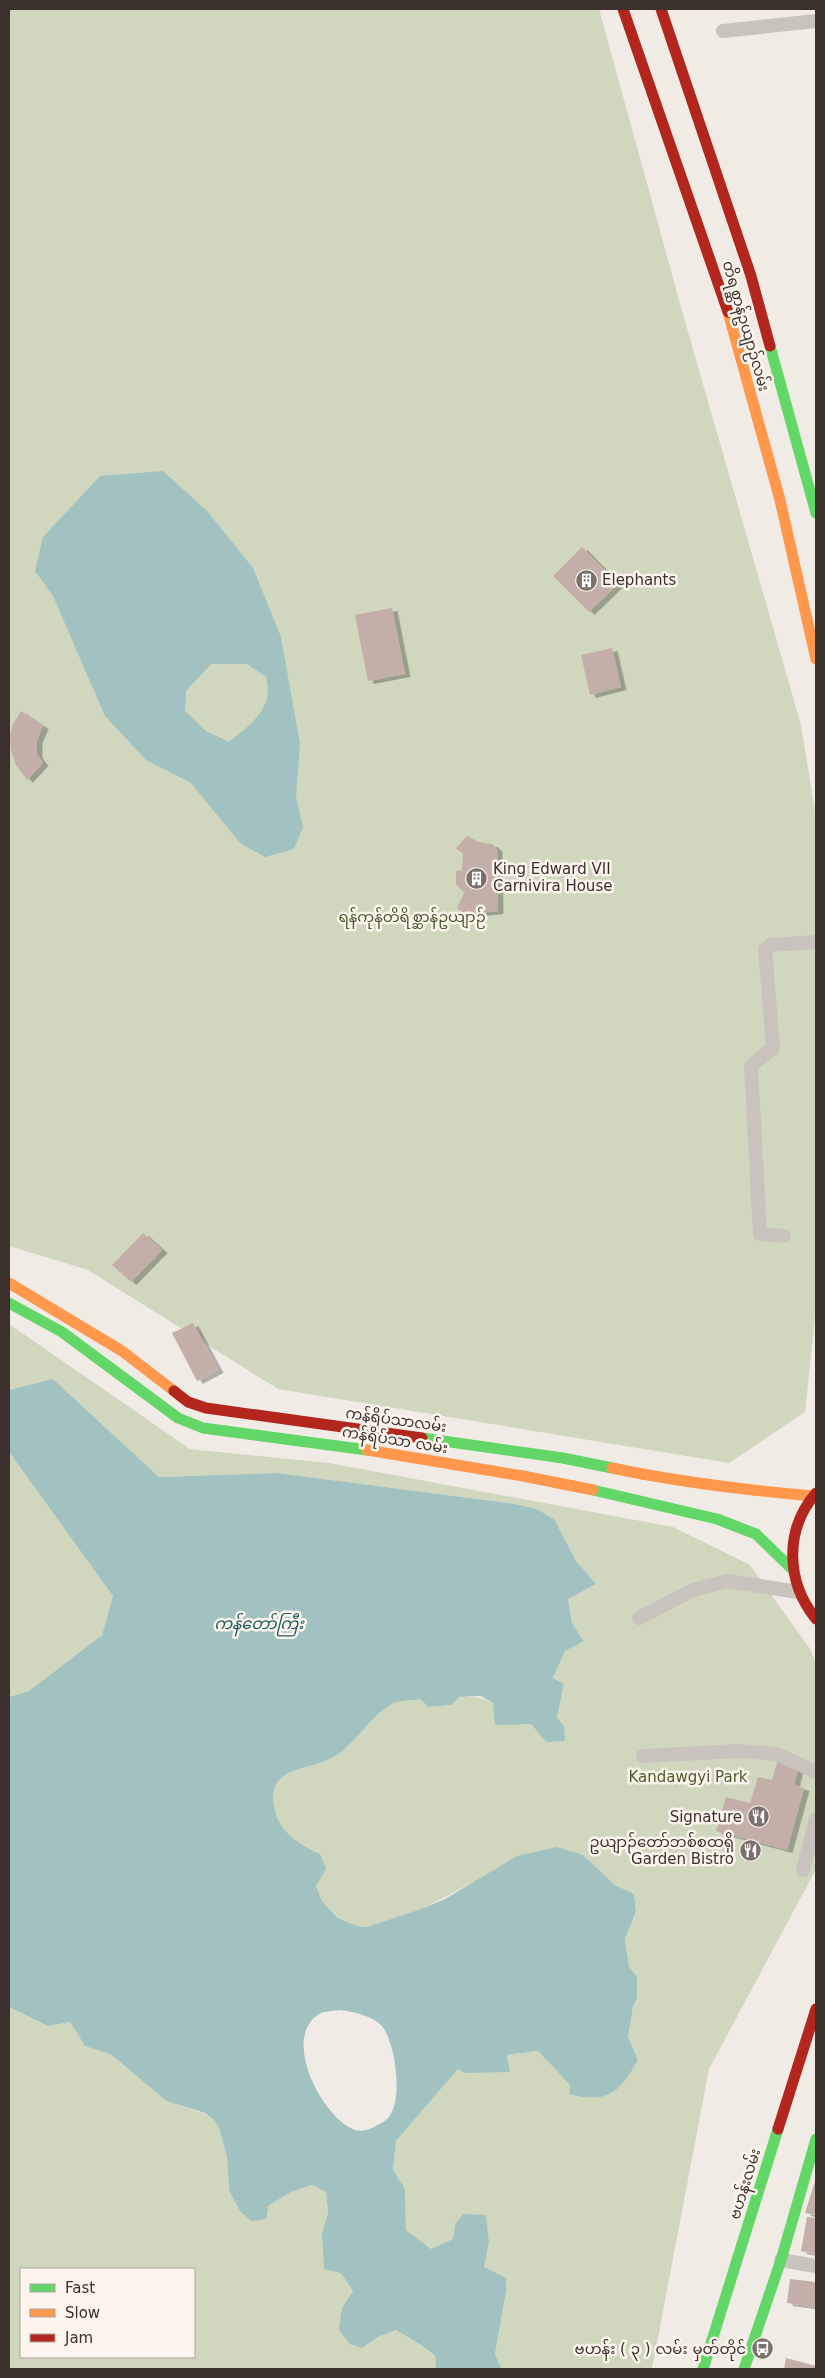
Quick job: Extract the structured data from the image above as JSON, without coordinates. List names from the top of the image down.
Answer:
{
  "streets": {
    "main road": [
      "တိရစ္ဆာန်ဥယျာဉ်လမ်း",
      "ကန်ရိပ်သာလမ်း",
      "ကန်ရိပ်သာ လမ်း",
      "ဗဟန်းလမ်း"
    ]
  },
  "water": ["ကန်တော်ကြီး"],
  "parks": ["ရန်ကုန်တိရိစ္ဆာန်ဥယျာဉ်", "Kandawgyi Park"],
  "places": {
    "building": ["Elephants", "King Edward VII Carnivira House"],
    "restaurant": ["Signature", "ဥယျာဉ်တော်ဘစ်စထရို Garden Bistro"],
    "bus stop": ["ဗဟန်း ( ၃ ) လမ်း မှတ်တိုင်"]
  },
  "legend": ["Fast", "Slow", "Jam"]
}
